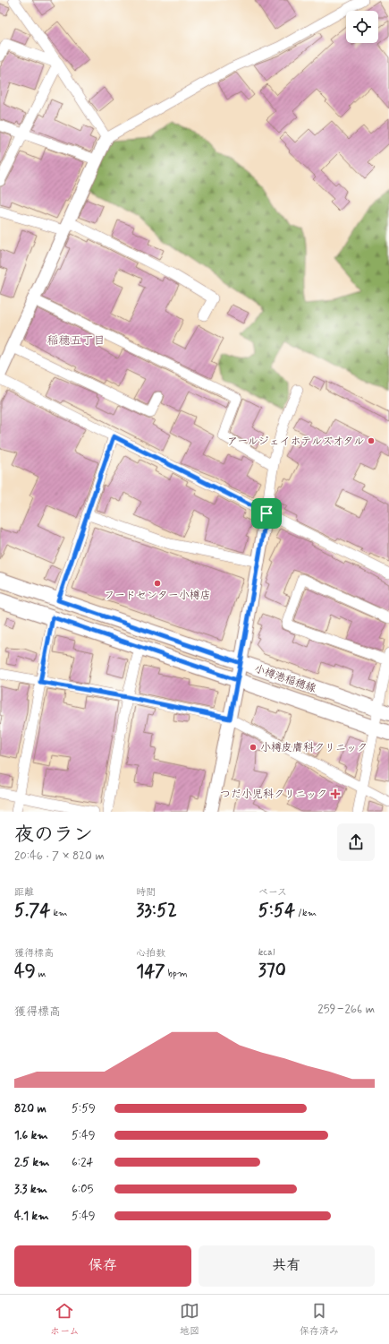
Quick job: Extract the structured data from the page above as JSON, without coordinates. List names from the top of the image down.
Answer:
{
  "streets": {
    "main road": ["小樽港稲穂線"]
  },
  "districts": ["稲穂五丁目"],
  "places": {
    "other": ["アールジェイホテルズオタル", "フードセンター小樽店", "小樽皮膚科クリニック"],
    "health": ["つだ小児科クリニック"]
  },
  "page": {
    "heading": ["夜のラン", "20:46 · 7 × 820 m"],
    "stats": [
      ["距離", "5.74 km"],
      ["時間", "33:52"],
      ["ペース", "5:54 /km"],
      ["獲得標高", "49 m"],
      ["心拍数", "147 bpm"],
      ["kcal", "370"]
    ],
    "chart": ["獲得標高", "259–266 m"],
    "list": [
      {
        "name": "820 m",
        "note": "5:59"
      },
      {
        "name": "1.6 km",
        "note": "5:49"
      },
      {
        "name": "2.5 km",
        "note": "6:24"
      },
      {
        "name": "3.3 km",
        "note": "6:05"
      },
      {
        "name": "4.1 km",
        "note": "5:49"
      }
    ],
    "buttons": ["保存", "共有"],
    "tabs": ["ホーム", "地図", "保存済み"]
  }
}
